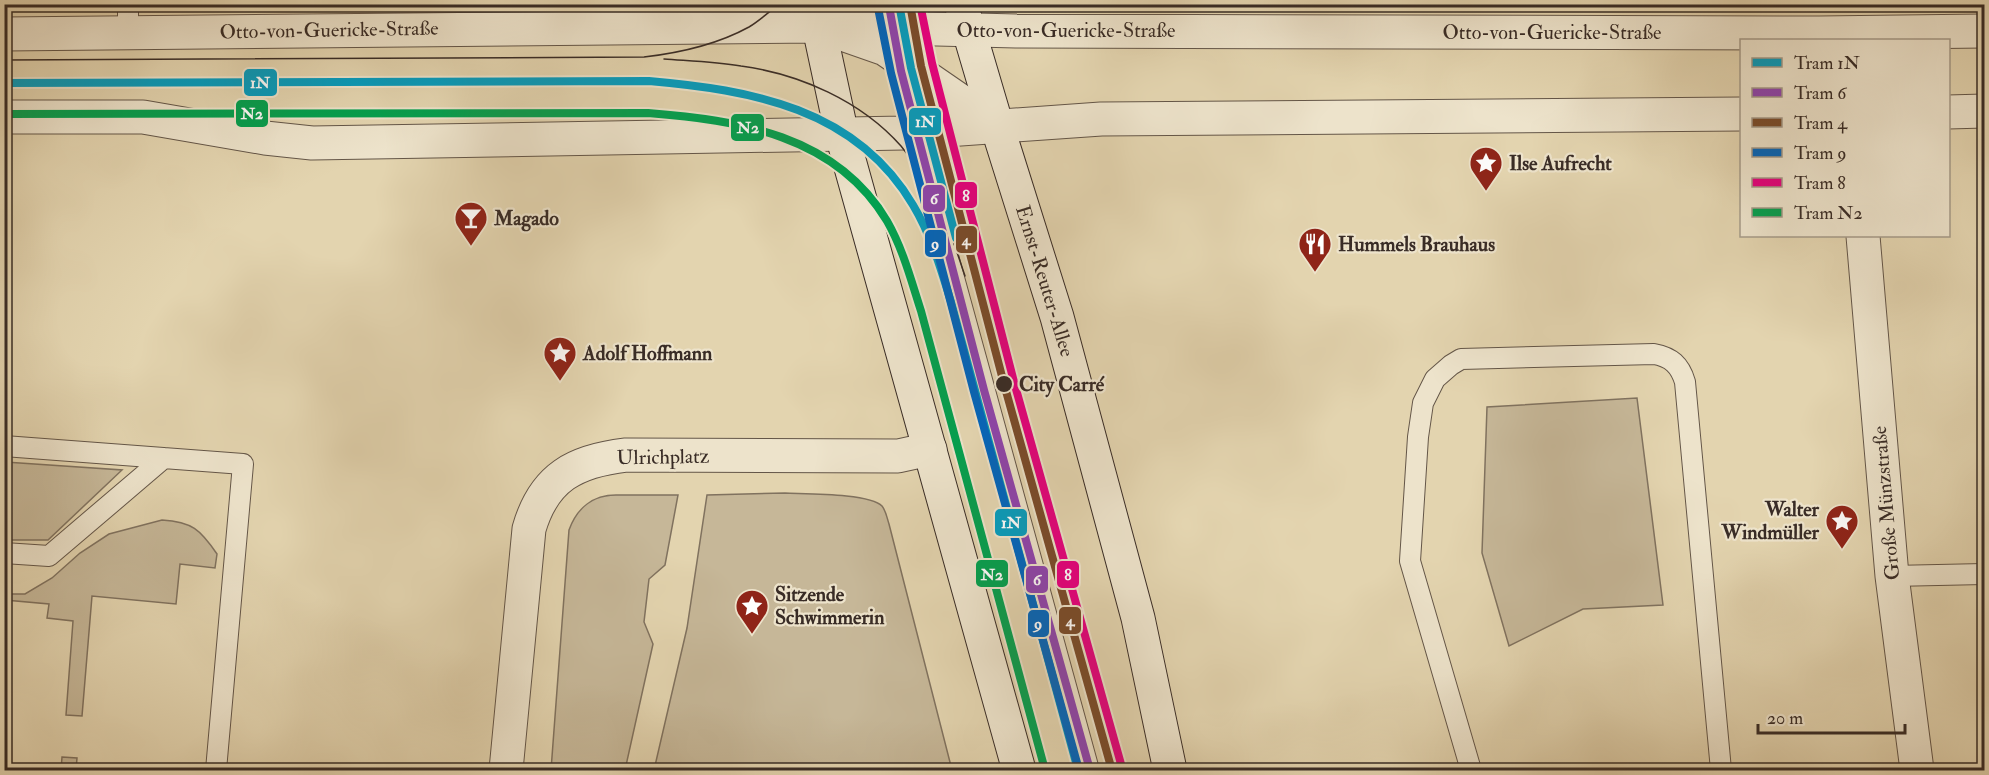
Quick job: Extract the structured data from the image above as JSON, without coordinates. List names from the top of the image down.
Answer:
{
  "streets": {
    "street": [
      "Otto-von-Guericke-Straße",
      "Ernst-Reuter-Allee",
      "Ulrichplatz",
      "Große Münzstraße"
    ]
  },
  "crossings": [
    ["Otto-von-Guericke-Straße", "Ernst-Reuter-Allee"]
  ],
  "places": {
    "place": [
      "Ilse Aufrecht",
      "Adolf Hoffmann",
      "Walter Windmüller",
      "Sitzende Schwimmerin"
    ],
    "bar": ["Magado"],
    "restaurant": ["Hummels Brauhaus"],
    "other": ["City Carré"]
  },
  "lines": [
    "tram line 1N",
    "tram line 4",
    "tram line 8",
    "tram line 6",
    "tram line 9",
    "tram line N2"
  ],
  "legend": [
    "Tram 1N",
    "Tram 6",
    "Tram 4",
    "Tram 9",
    "Tram 8",
    "Tram N2"
  ],
  "scale_bar": "20 m"
}
